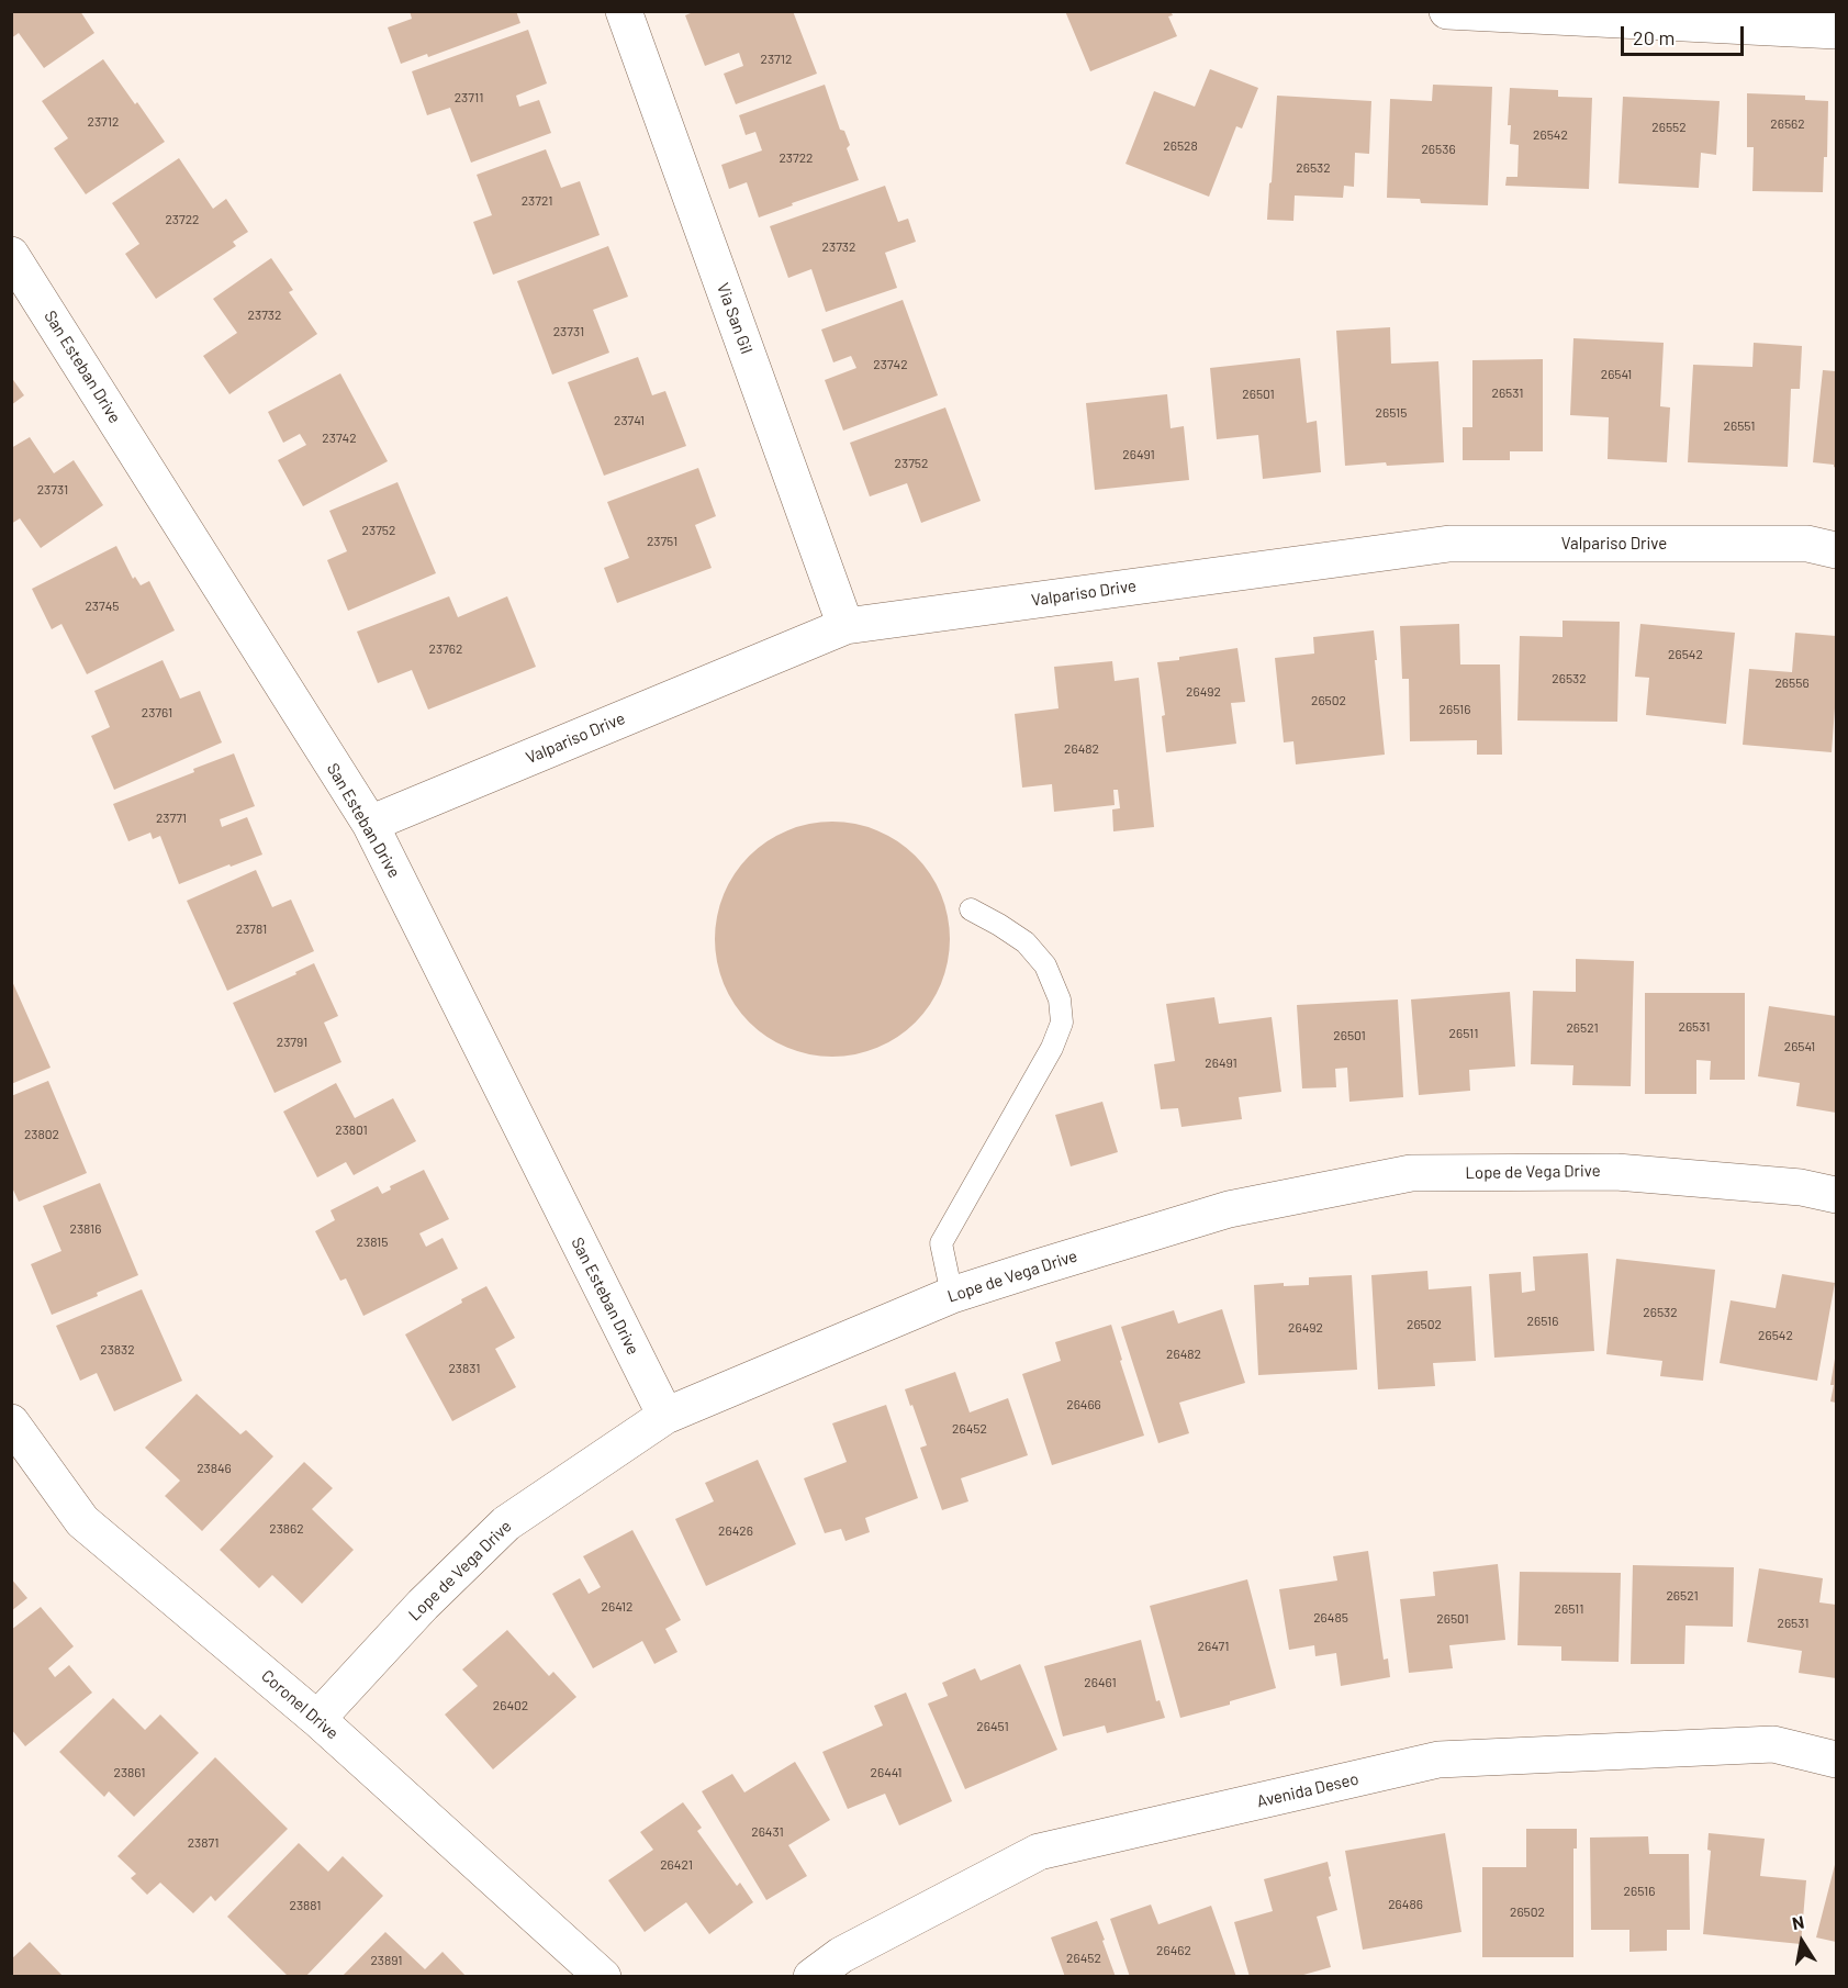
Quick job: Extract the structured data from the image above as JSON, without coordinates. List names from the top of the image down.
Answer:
{
  "streets": {
    "street": [
      "Via San Gil",
      "San Esteban Drive",
      "Valpariso Drive",
      "Lope de Vega Drive",
      "Coronel Drive",
      "Avenida Deseo"
    ]
  },
  "crossings": [
    ["Via San Gil", "Valpariso Drive"],
    ["San Esteban Drive", "Valpariso Drive"],
    ["San Esteban Drive", "Lope de Vega Drive"],
    ["Lope de Vega Drive", "Coronel Drive"]
  ],
  "house_numbers": [
    "23712",
    "23711",
    "23712",
    "26562",
    "26552",
    "26542",
    "26528",
    "26536",
    "23722",
    "26532",
    "23721",
    "23722",
    "23732",
    "23732",
    "23731",
    "23742",
    "26541",
    "26531",
    "26501",
    "26515",
    "23741",
    "26551",
    "23742",
    "26491",
    "23752",
    "23731",
    "23752",
    "23751",
    "23745",
    "23762",
    "26542",
    "26532",
    "26556",
    "26492",
    "26502",
    "26516",
    "23761",
    "26482",
    "23771",
    "23781",
    "26531",
    "26521",
    "26511",
    "26501",
    "23791",
    "26541",
    "26491",
    "23801",
    "23802",
    "23816",
    "23815",
    "26532",
    "26516",
    "26502",
    "26492",
    "26542",
    "23832",
    "26482",
    "23831",
    "26466",
    "26452",
    "23846",
    "23862",
    "26426",
    "26521",
    "26412",
    "26511",
    "26485",
    "26501",
    "26531",
    "26471",
    "26461",
    "26402",
    "26451",
    "23861",
    "26441",
    "26431",
    "23871",
    "26421",
    "26516",
    "26486",
    "23881",
    "26502",
    "26462",
    "26452",
    "23891"
  ],
  "scale_bar": "20 m",
  "north": "top"
}
